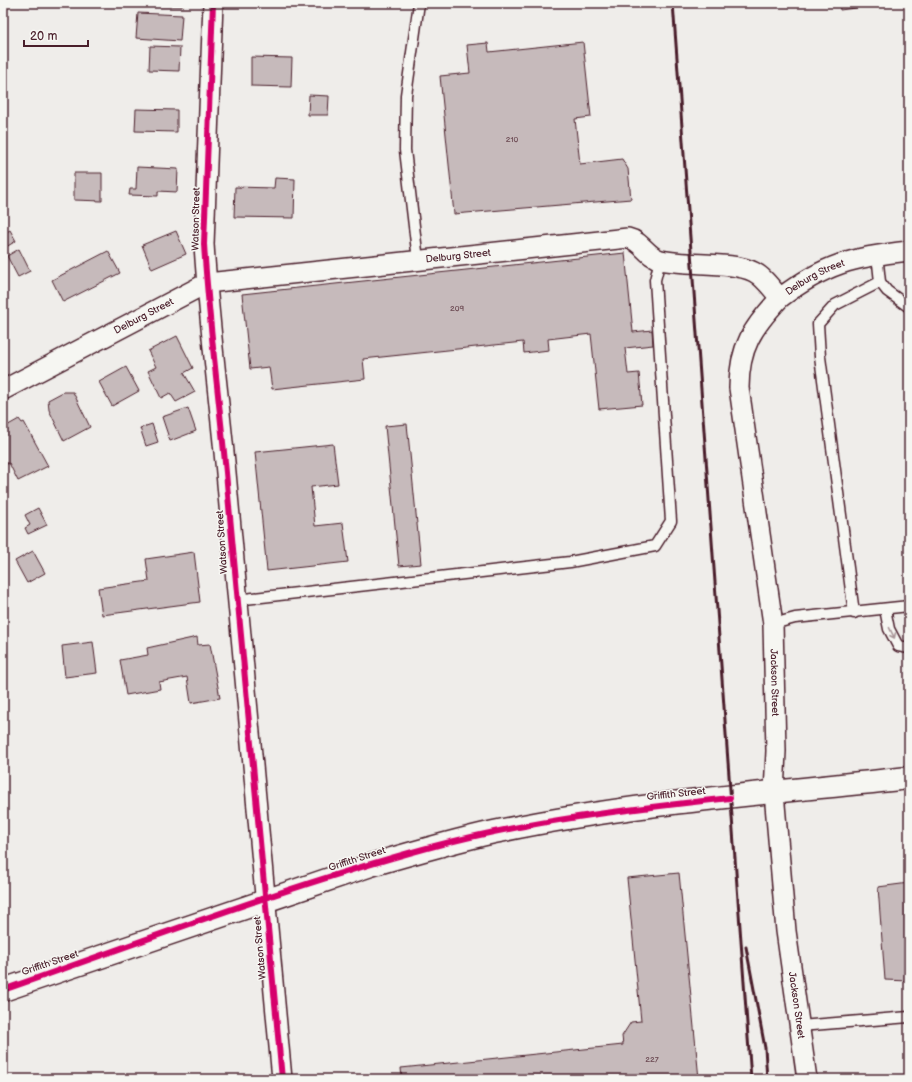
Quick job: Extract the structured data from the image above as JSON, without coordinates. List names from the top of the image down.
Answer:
{
  "streets": {
    "main road": ["Griffith Street"],
    "street": ["Watson Street", "Delburg Street", "Jackson Street"]
  },
  "crossings": [
    ["Watson Street", "Delburg Street"],
    ["Watson Street", "Griffith Street"],
    ["Delburg Street", "Jackson Street"],
    ["Jackson Street", "Griffith Street"]
  ],
  "house_numbers": ["210", "209", "227"],
  "scale_bar": "20 m"
}
